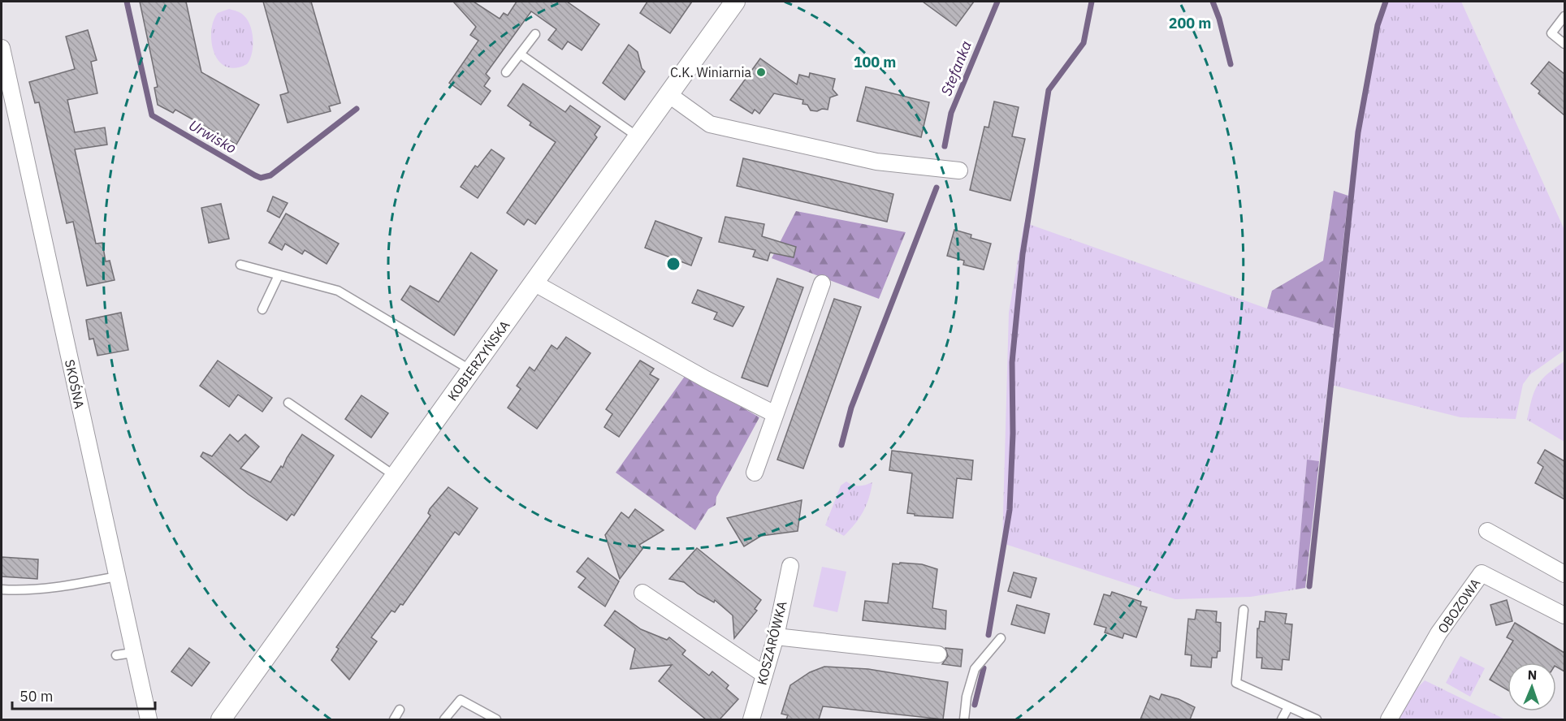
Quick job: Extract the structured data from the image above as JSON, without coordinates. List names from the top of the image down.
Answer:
{
  "streets": {
    "street": [
      "KOBIERZYŃSKA",
      "SKOŚNA",
      "OBOZOWA",
      "KOSZARÓWKA"
    ]
  },
  "water": ["Stefanka", "Urwisko"],
  "places": ["C.K. Winiarnia"],
  "scale_bar": "50 m",
  "north": "top",
  "rings": ["200 m", "100 m"]
}
